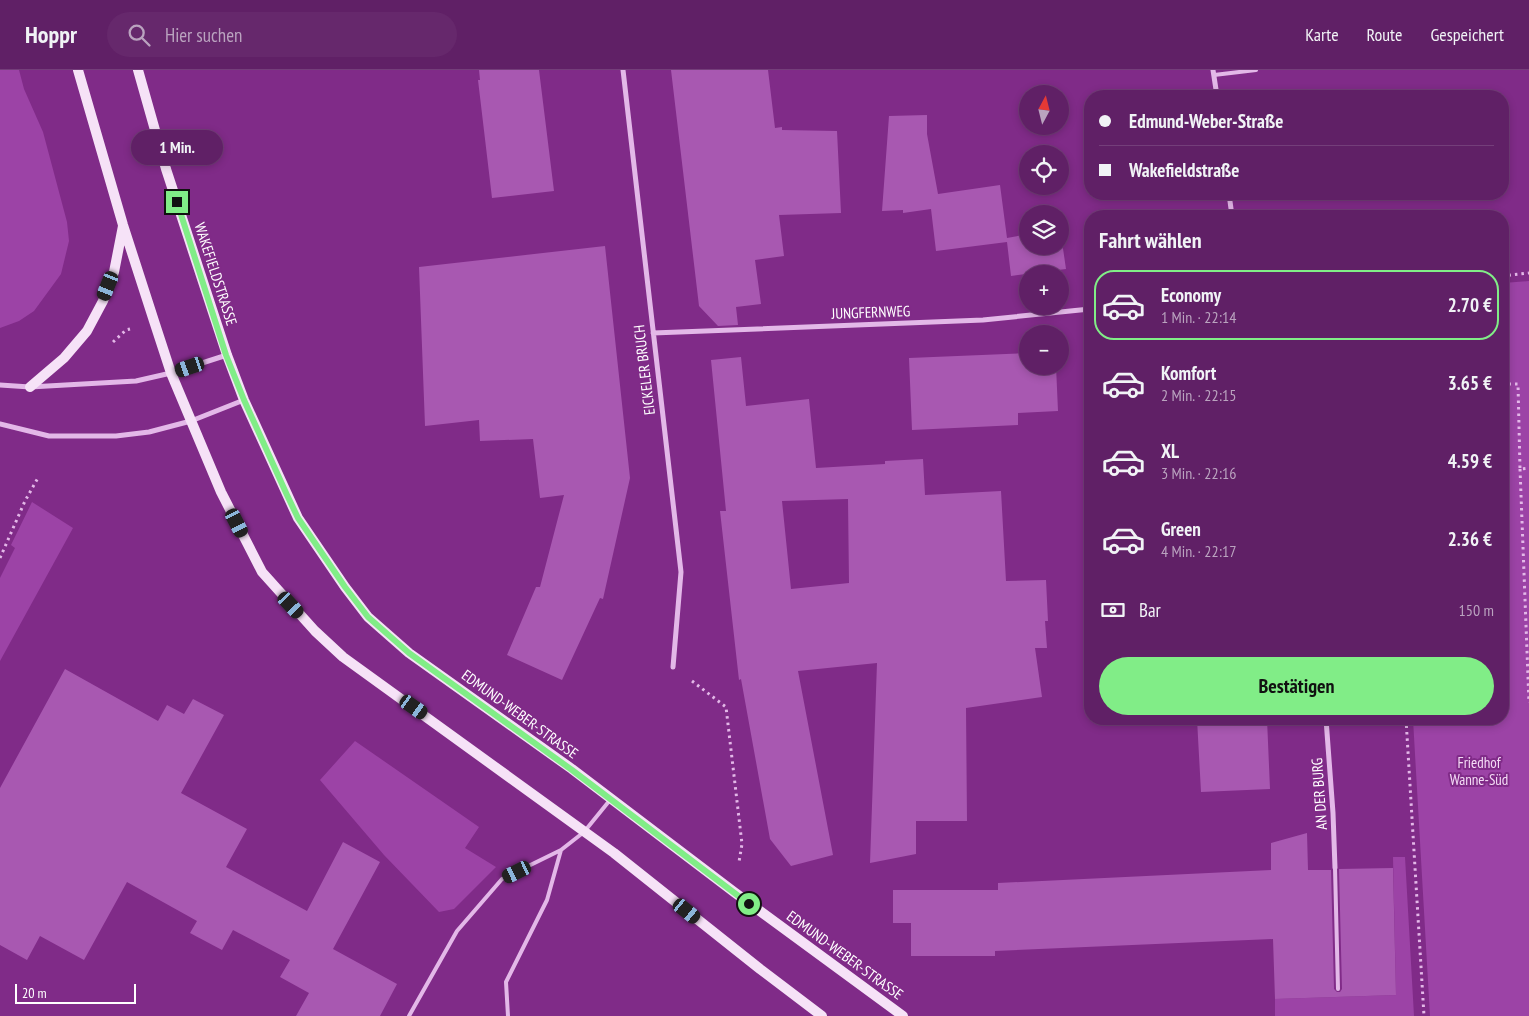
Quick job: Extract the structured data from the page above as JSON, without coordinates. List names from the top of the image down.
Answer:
{
  "streets": {
    "main road": ["WAKEFIELDSTRASSE", "EDMUND-WEBER-STRASSE"],
    "street": ["JUNGFERNWEG", "EICKELER BRUCH", "AN DER BURG"]
  },
  "crossings": [
    ["WAKEFIELDSTRASSE", "EDMUND-WEBER-STRASSE"],
    ["JUNGFERNWEG", "EICKELER BRUCH"]
  ],
  "parks": ["Friedhof Wanne-Süd"],
  "scale_bar": "20 m",
  "north": "top",
  "page": {
    "header": "Hoppr",
    "search": "Hier suchen",
    "nav": ["Karte", "Route", "Gespeichert"],
    "map_buttons": ["+", "−"],
    "banner": ["Edmund-Weber-Straße", "Wakefieldstraße"],
    "bubble": "1 Min.",
    "heading": "Fahrt wählen",
    "list": [
      {
        "name": "Economy",
        "note": "1 Min. · 22:14",
        "value": "2.70 €"
      },
      {
        "name": "Komfort",
        "note": "2 Min. · 22:15",
        "value": "3.65 €"
      },
      {
        "name": "XL",
        "note": "3 Min. · 22:16",
        "value": "4.59 €"
      },
      {
        "name": "Green",
        "note": "4 Min. · 22:17",
        "value": "2.36 €"
      }
    ],
    "pay": ["Bar", "150 m"],
    "buttons": "Bestätigen",
    "scale": "20 m"
  }
}
